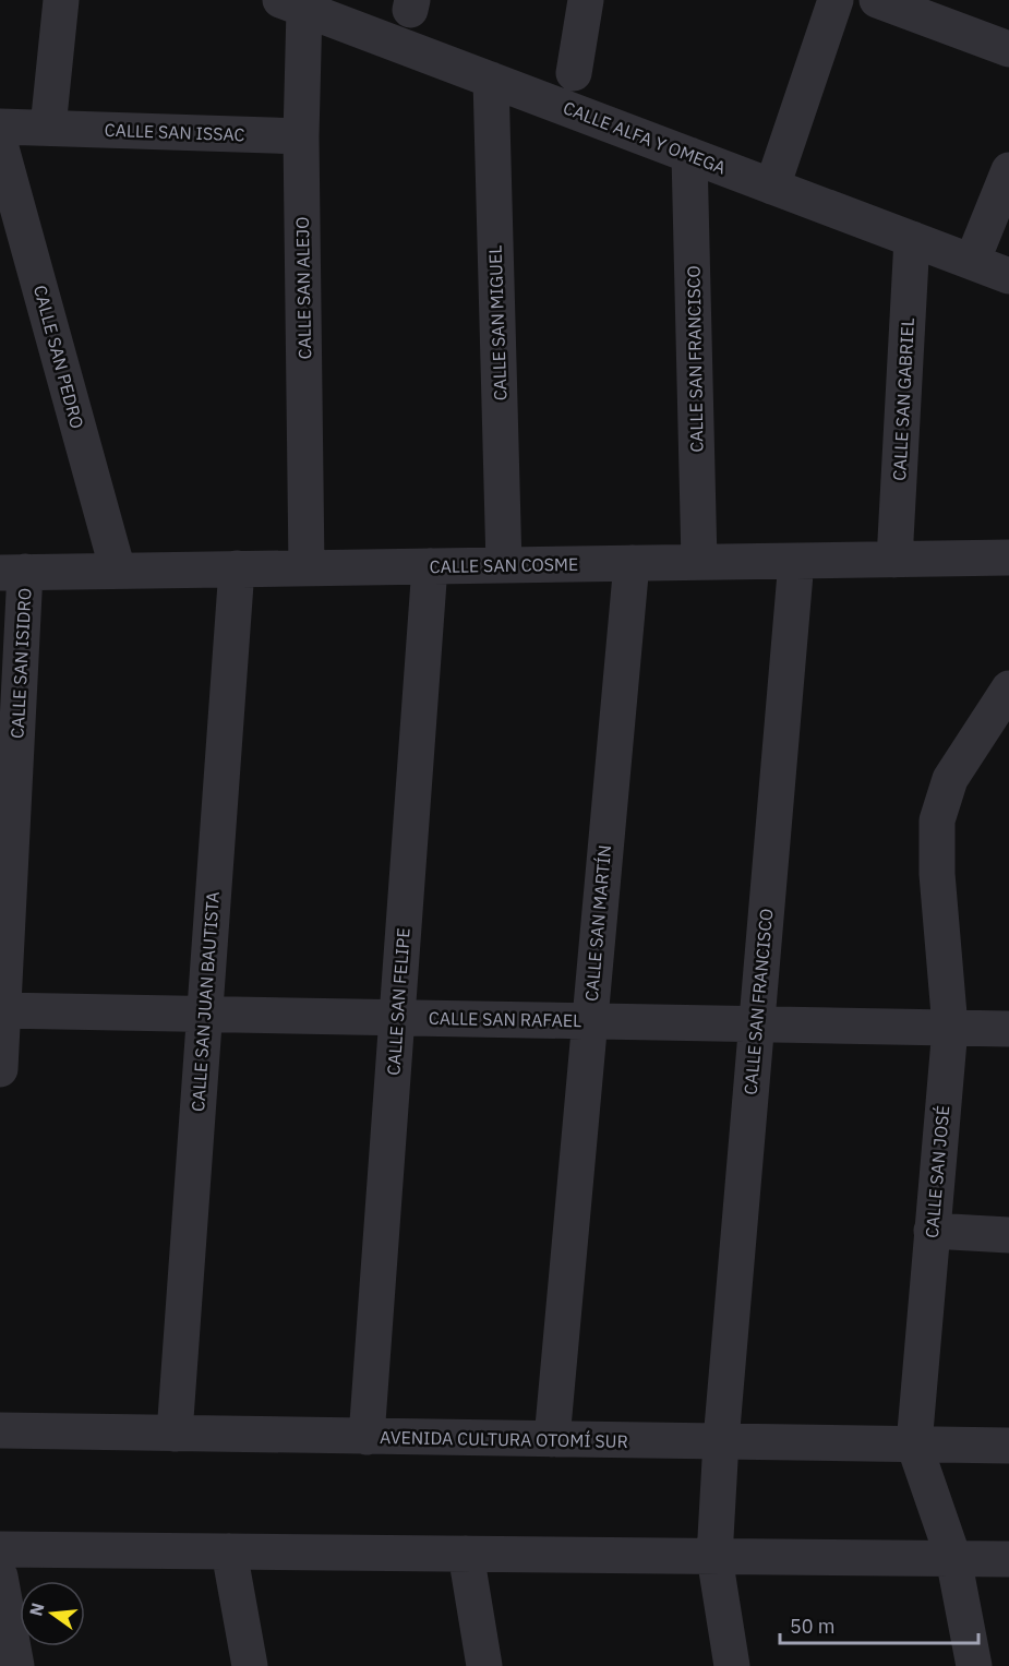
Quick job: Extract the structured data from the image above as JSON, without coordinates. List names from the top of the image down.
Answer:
{
  "streets": {
    "street": [
      "CALLE SAN ISSAC",
      "CALLE ALFA Y OMEGA",
      "CALLE SAN ALEJO",
      "CALLE SAN MIGUEL",
      "CALLE SAN PEDRO",
      "CALLE SAN FRANCISCO",
      "CALLE SAN GABRIEL",
      "CALLE SAN COSME",
      "CALLE SAN ISIDRO",
      "CALLE SAN MARTÍN",
      "CALLE SAN JUAN BAUTISTA",
      "CALLE SAN FELIPE",
      "CALLE SAN RAFAEL",
      "CALLE SAN JOSÉ",
      "AVENIDA CULTURA OTOMÍ SUR"
    ]
  },
  "crossings": [
    ["CALLE SAN ISSAC", "CALLE SAN ALEJO"],
    ["CALLE ALFA Y OMEGA", "CALLE SAN ALEJO"],
    ["CALLE ALFA Y OMEGA", "CALLE SAN MIGUEL"],
    ["CALLE ALFA Y OMEGA", "CALLE SAN FRANCISCO"],
    ["CALLE ALFA Y OMEGA", "CALLE SAN GABRIEL"],
    ["CALLE SAN ALEJO", "CALLE SAN COSME"],
    ["CALLE SAN MIGUEL", "CALLE SAN COSME"],
    ["CALLE SAN PEDRO", "CALLE SAN COSME"],
    ["CALLE SAN FRANCISCO", "CALLE SAN COSME"],
    ["CALLE SAN FRANCISCO", "CALLE SAN RAFAEL"],
    ["CALLE SAN FRANCISCO", "AVENIDA CULTURA OTOMÍ SUR"],
    ["CALLE SAN GABRIEL", "CALLE SAN COSME"],
    ["CALLE SAN COSME", "CALLE SAN ISIDRO"],
    ["CALLE SAN COSME", "CALLE SAN MARTÍN"],
    ["CALLE SAN COSME", "CALLE SAN JUAN BAUTISTA"],
    ["CALLE SAN COSME", "CALLE SAN FELIPE"],
    ["CALLE SAN ISIDRO", "CALLE SAN RAFAEL"],
    ["CALLE SAN MARTÍN", "CALLE SAN RAFAEL"],
    ["CALLE SAN MARTÍN", "AVENIDA CULTURA OTOMÍ SUR"],
    ["CALLE SAN JUAN BAUTISTA", "CALLE SAN RAFAEL"],
    ["CALLE SAN JUAN BAUTISTA", "AVENIDA CULTURA OTOMÍ SUR"],
    ["CALLE SAN FELIPE", "CALLE SAN RAFAEL"],
    ["CALLE SAN FELIPE", "AVENIDA CULTURA OTOMÍ SUR"],
    ["CALLE SAN RAFAEL", "CALLE SAN JOSÉ"],
    ["CALLE SAN JOSÉ", "AVENIDA CULTURA OTOMÍ SUR"]
  ],
  "scale_bar": "50 m",
  "north": "left"
}
